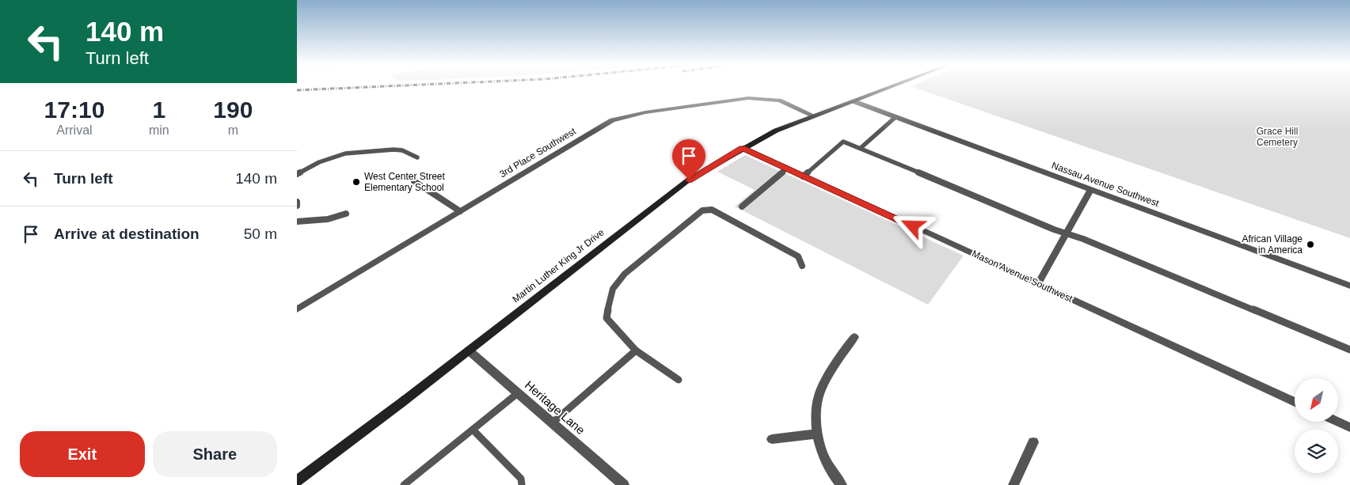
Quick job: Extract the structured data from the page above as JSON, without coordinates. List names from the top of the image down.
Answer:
{
  "streets": {
    "main road": ["Martin Luther King Jr Drive"],
    "street": [
      "3rd Place Southwest",
      "Nassau Avenue Southwest",
      "Mason Avenue Southwest",
      "Heritage Lane"
    ]
  },
  "crossings": [
    ["3rd Place Southwest", "Martin Luther King Jr Drive"],
    ["Nassau Avenue Southwest", "Martin Luther King Jr Drive"],
    ["Martin Luther King Jr Drive", "Mason Avenue Southwest"],
    ["Martin Luther King Jr Drive", "Heritage Lane"]
  ],
  "parks": ["Grace Hill Cemetery"],
  "places": ["West Center Street Elementary School", "African Village in America"],
  "north": "bottom left",
  "page": {
    "turn": ["140 m", "Turn left"],
    "eta": [
      "17:10",
      "Arrival",
      "1",
      "min",
      "190",
      "m"
    ],
    "list": [
      {
        "name": "Turn left",
        "value": "140 m"
      },
      {
        "name": "Arrive at destination",
        "value": "50 m"
      }
    ],
    "buttons": ["Exit", "Share"]
  }
}
